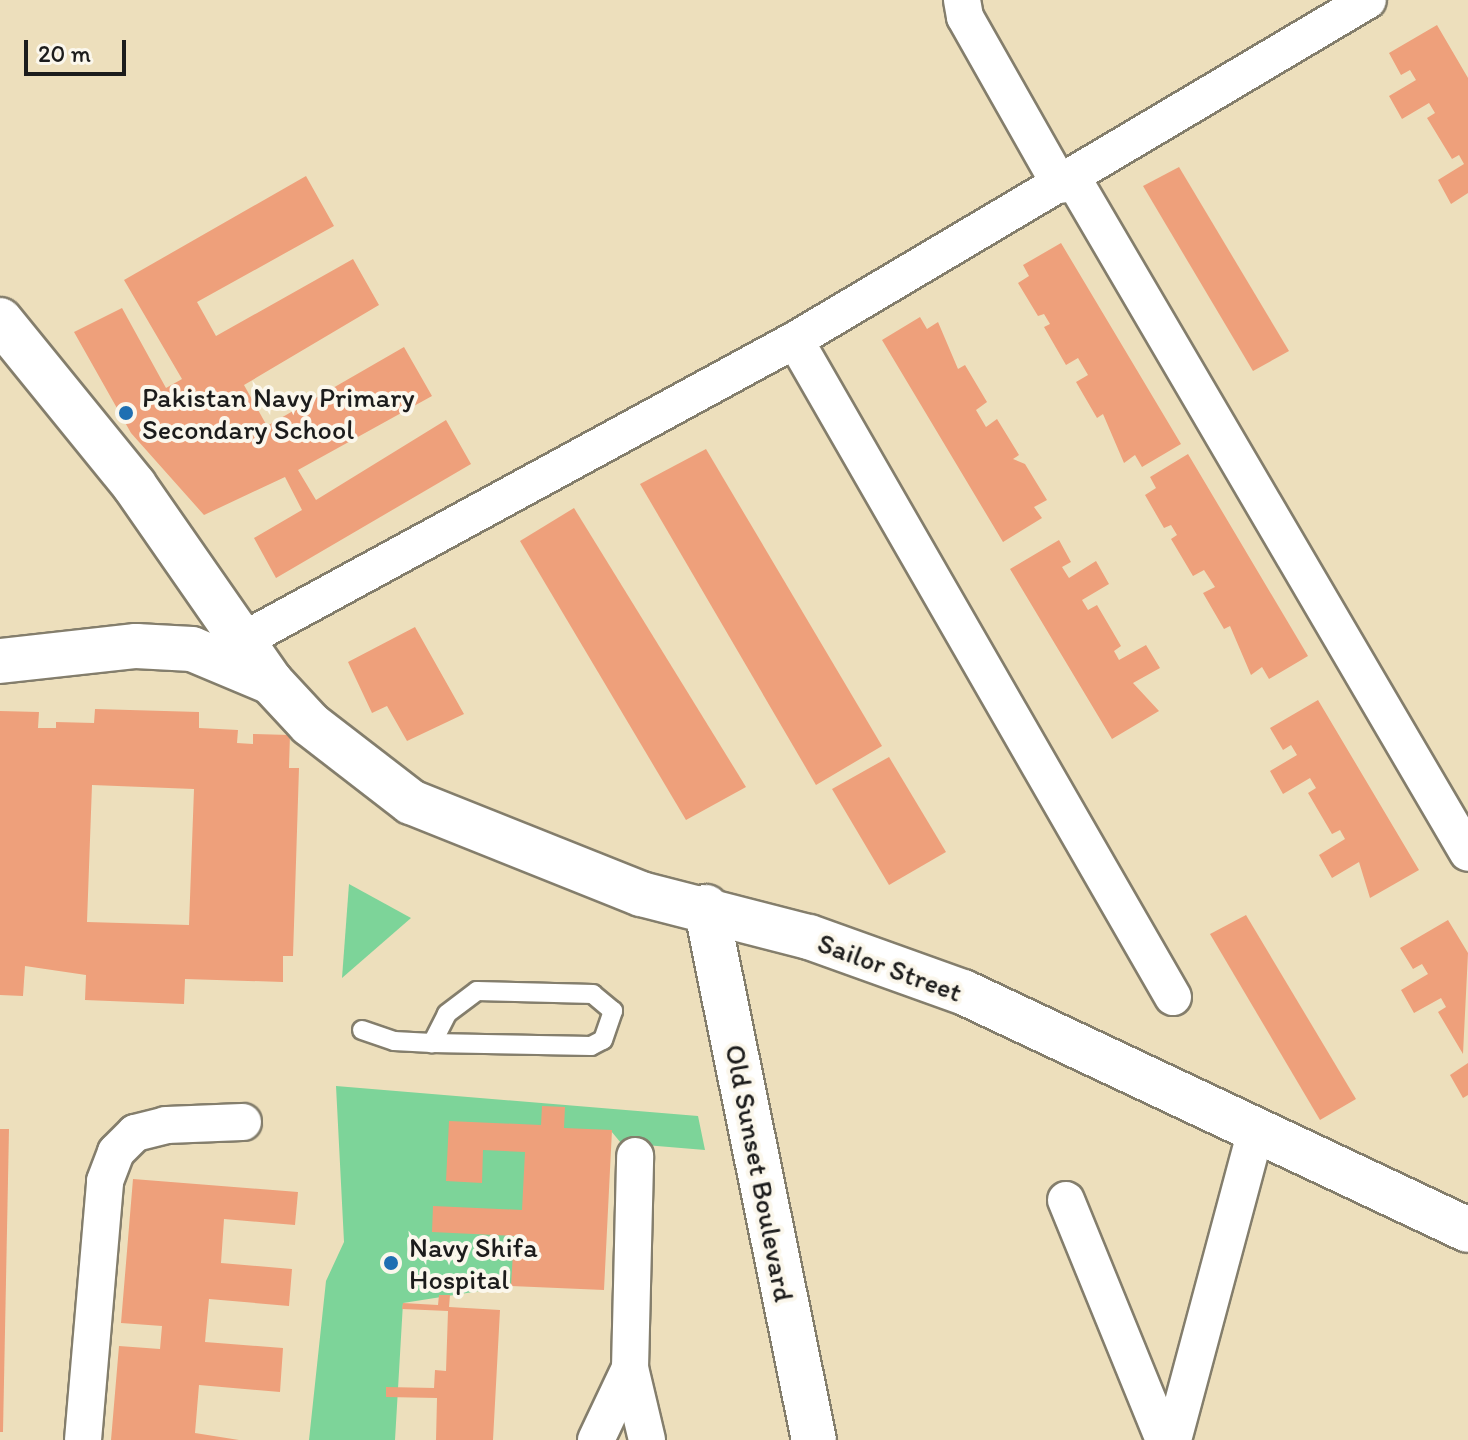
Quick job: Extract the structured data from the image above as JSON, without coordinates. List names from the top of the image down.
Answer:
{
  "streets": {
    "street": ["Sailor Street", "Old Sunset Boulevard"]
  },
  "crossings": [
    ["Sailor Street", "Old Sunset Boulevard"]
  ],
  "places": ["Pakistan Navy Primary Secondary School", "Navy Shifa Hospital"],
  "scale_bar": "20 m"
}
